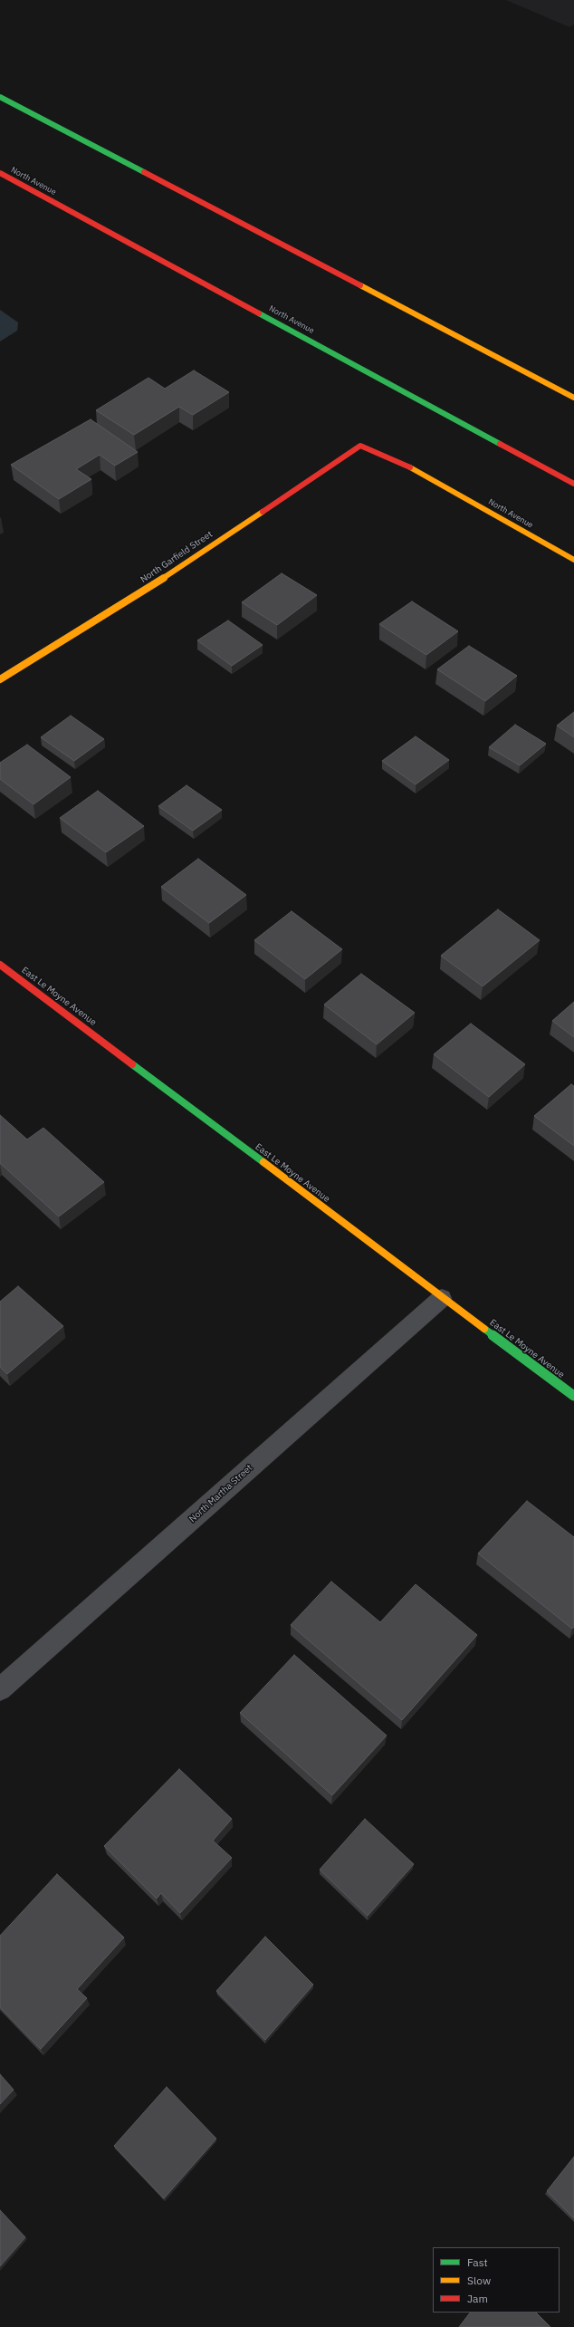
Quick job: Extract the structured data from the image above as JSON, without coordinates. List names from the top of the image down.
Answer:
{
  "streets": {
    "main road": ["North Avenue", "North Garfield Street", "East Le Moyne Avenue"],
    "street": ["North Martha Street"]
  },
  "crossings": [
    ["North Avenue", "North Garfield Street"],
    ["East Le Moyne Avenue", "North Martha Street"]
  ],
  "legend": ["Fast", "Slow", "Jam"]
}
